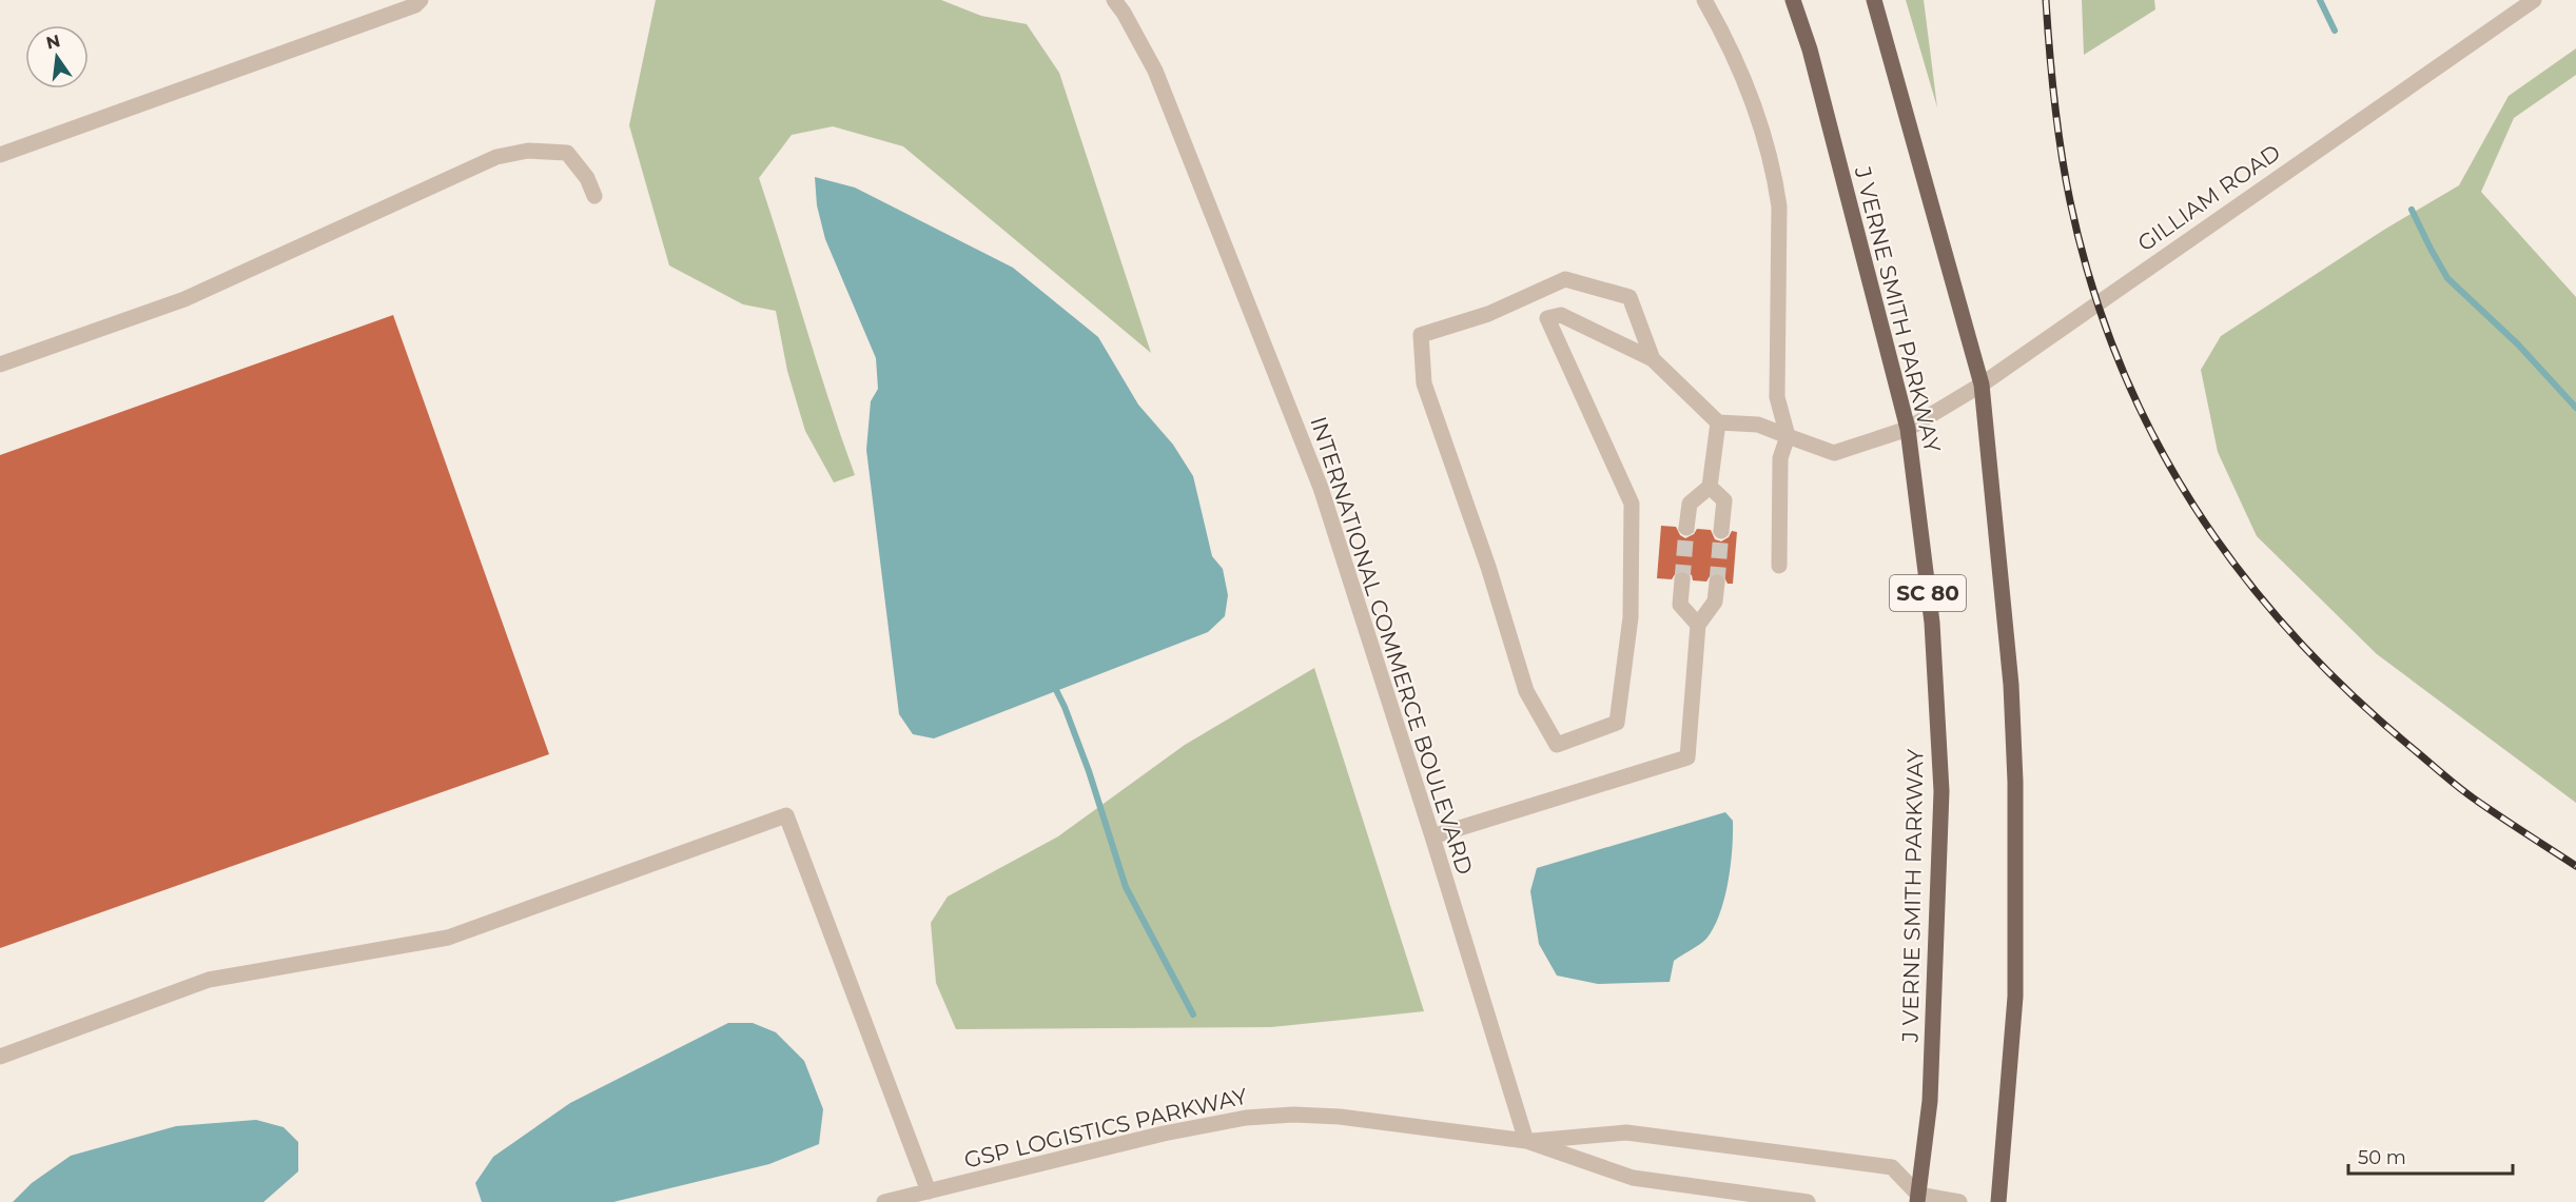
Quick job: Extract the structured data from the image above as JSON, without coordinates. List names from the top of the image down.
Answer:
{
  "streets": {
    "main road": ["J VERNE SMITH PARKWAY", "SC 80"],
    "street": ["GILLIAM ROAD", "INTERNATIONAL COMMERCE BOULEVARD", "GSP LOGISTICS PARKWAY"]
  },
  "crossings": [
    ["GILLIAM ROAD", "J VERNE SMITH PARKWAY"],
    ["J VERNE SMITH PARKWAY", "GSP LOGISTICS PARKWAY"],
    ["INTERNATIONAL COMMERCE BOULEVARD", "GSP LOGISTICS PARKWAY"]
  ],
  "scale_bar": "50 m",
  "north": "top"
}
